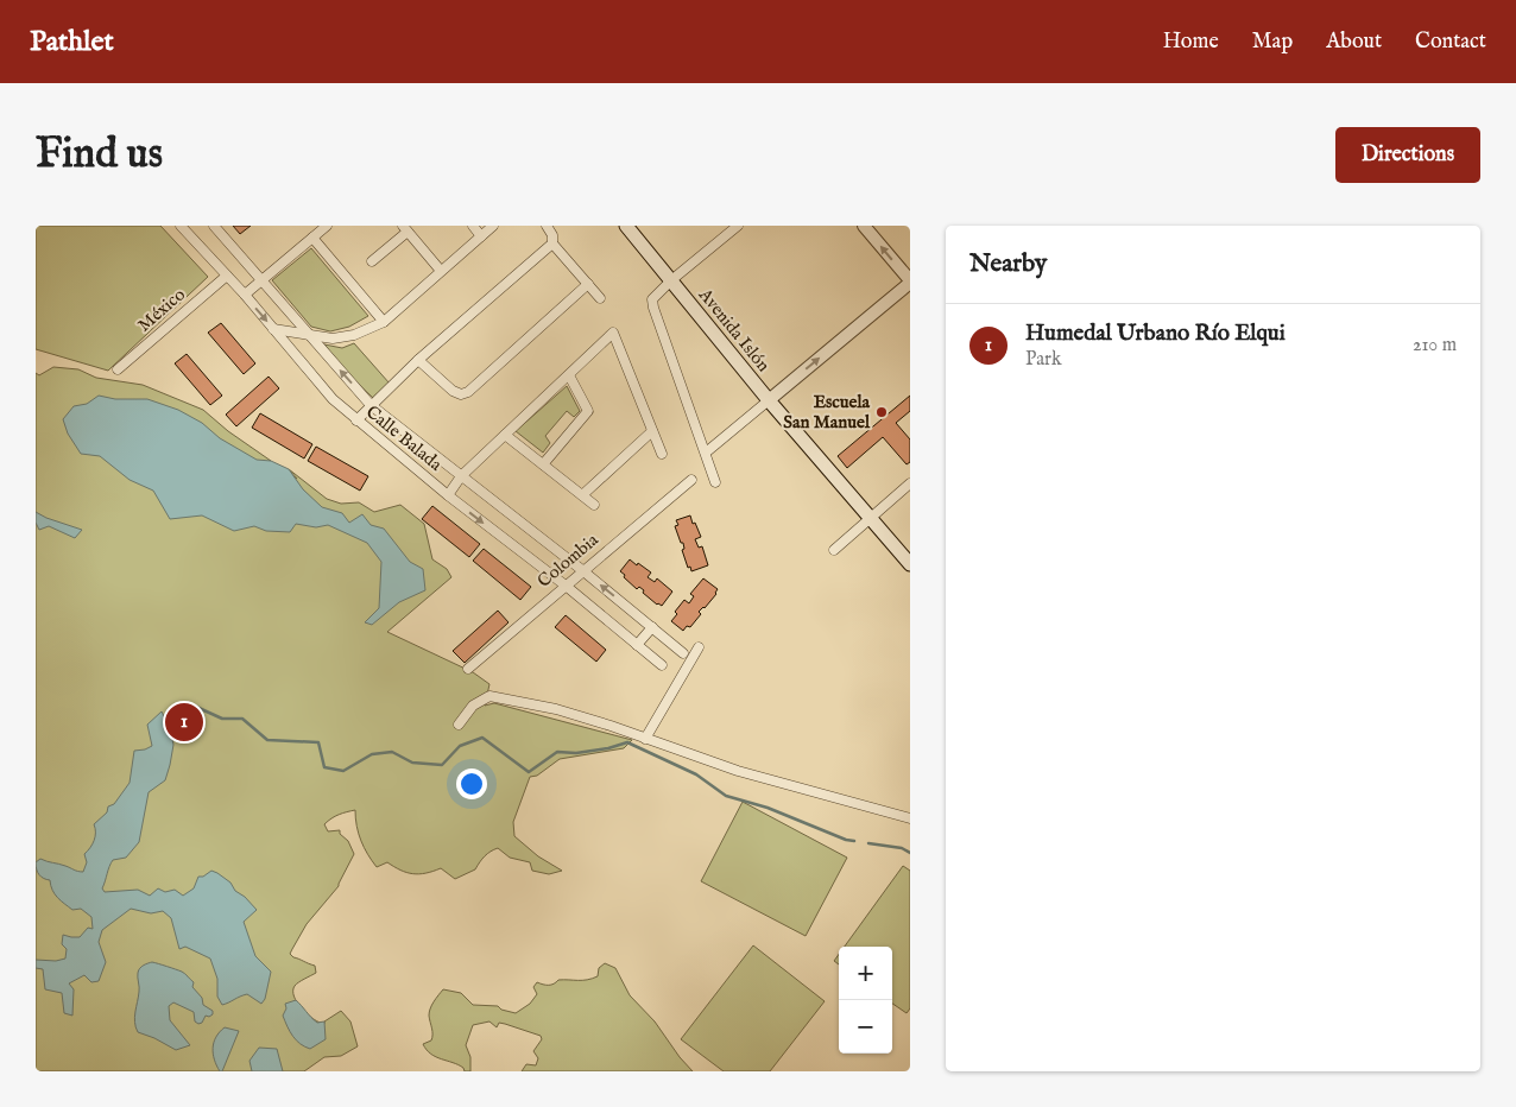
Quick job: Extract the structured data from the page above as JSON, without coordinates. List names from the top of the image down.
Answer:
{
  "streets": {
    "main road": ["Avenida Islón"],
    "street": ["México", "Calle Balada", "Colombia"]
  },
  "crossings": [
    ["México", "Calle Balada"],
    ["Calle Balada", "Colombia"]
  ],
  "places": ["Escuela San Manuel"],
  "page": {
    "header": "Pathlet",
    "nav": [
      "Home",
      "Map",
      "About",
      "Contact"
    ],
    "buttons": "Directions",
    "title": "Find us",
    "heading": "Nearby",
    "list": [
      {
        "mark": "1",
        "name": "Humedal Urbano Río Elqui",
        "note": "Park",
        "value": "210 m"
      }
    ],
    "pins": "1",
    "map_buttons": ["+", "−"]
  }
}
